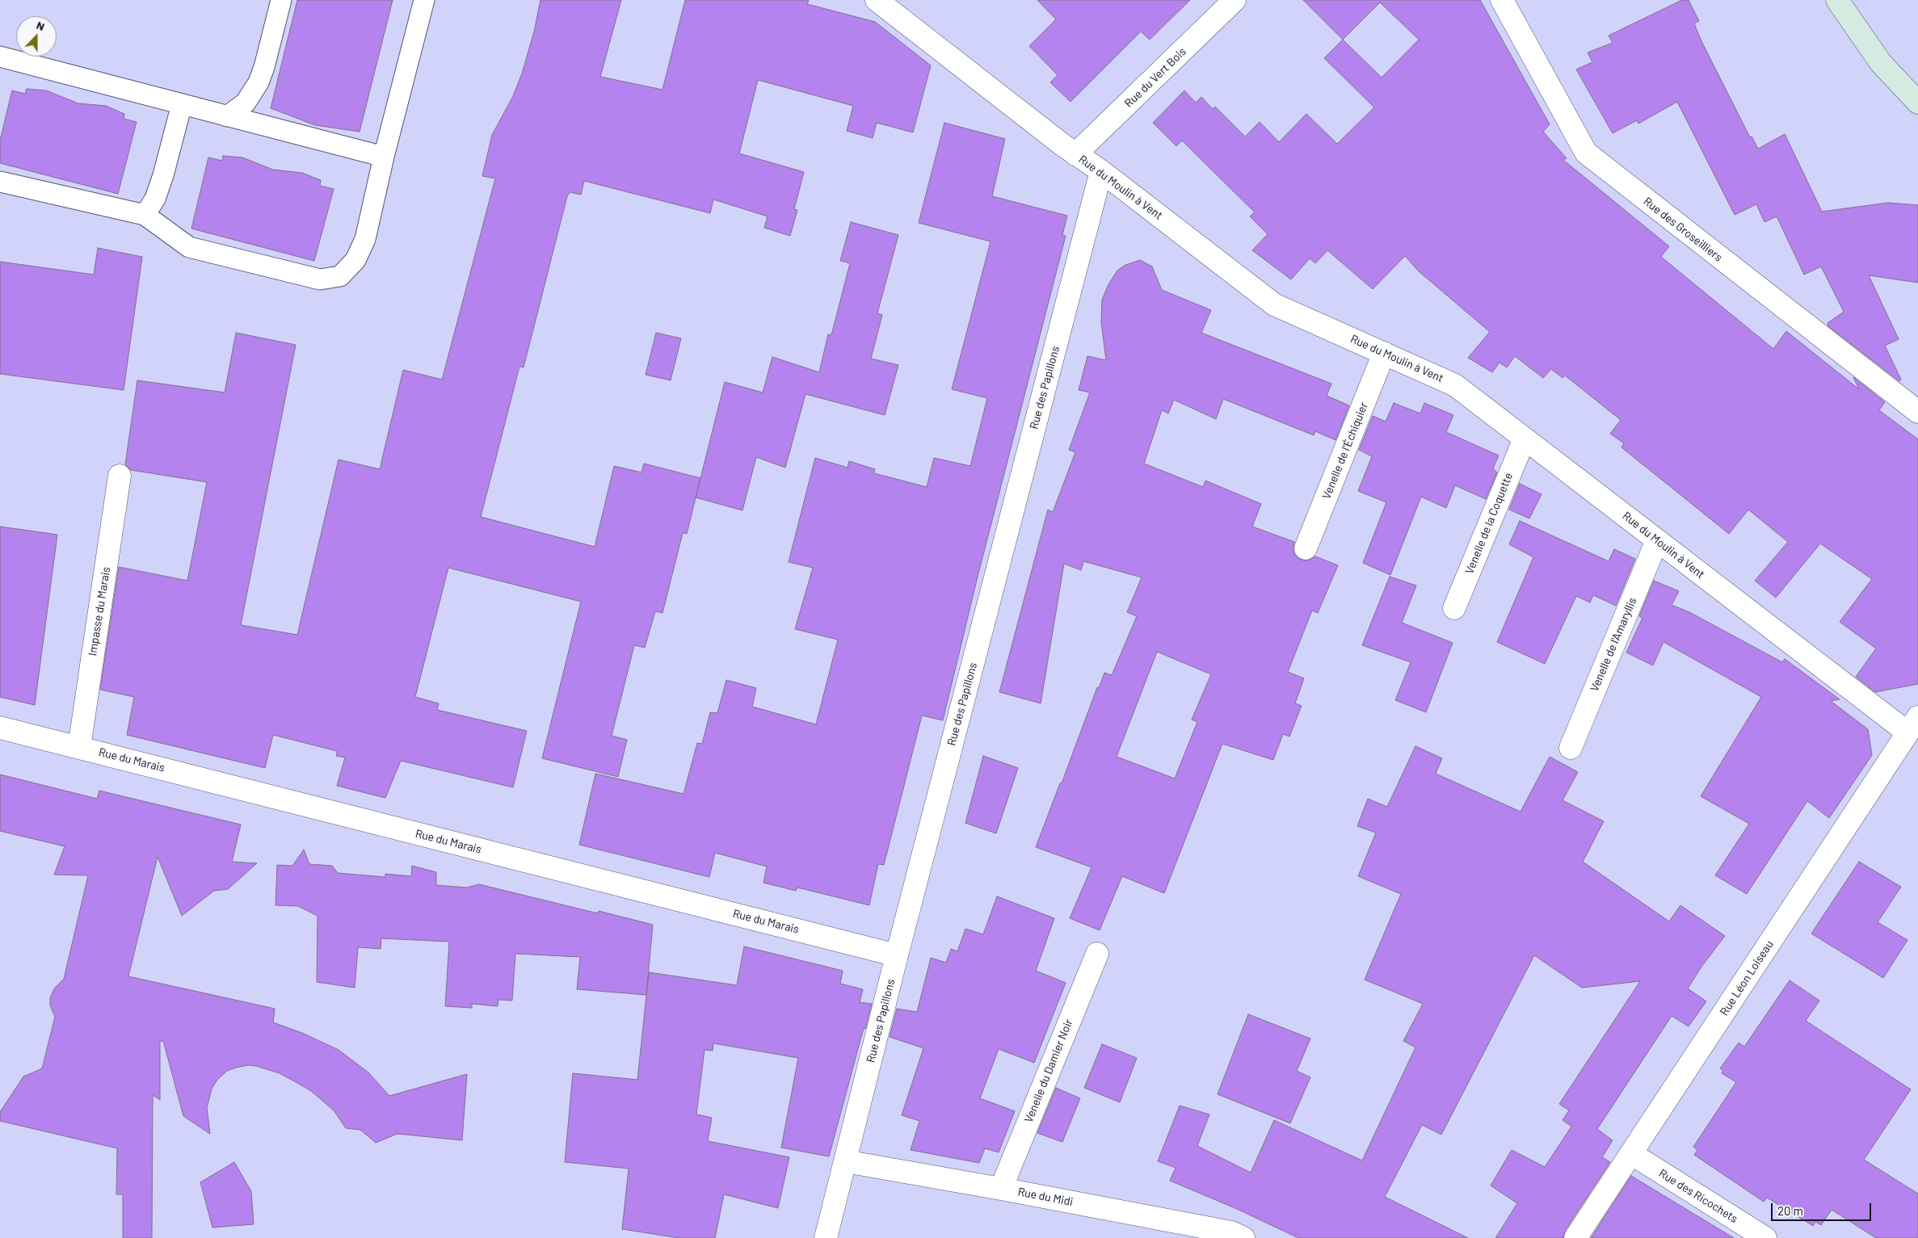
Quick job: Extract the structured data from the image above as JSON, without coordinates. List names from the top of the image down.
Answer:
{
  "streets": {
    "street": [
      "Rue du Vert Bois",
      "Rue du Moulin à Vent",
      "Rue des Groseilliers",
      "Rue des Papillons",
      "Venelle de l'Échiquier",
      "Venelle de la Coquette",
      "Impasse du Marais",
      "Venelle de l'Amaryllis",
      "Rue du Marais",
      "Rue Léon Loiseau",
      "Venelle du Damier Noir",
      "Rue des Ricochets",
      "Rue du Midi"
    ]
  },
  "crossings": [
    ["Rue du Vert Bois", "Rue du Moulin à Vent"],
    ["Rue du Moulin à Vent", "Rue des Papillons"],
    ["Rue du Moulin à Vent", "Venelle de l'Échiquier"],
    ["Rue du Moulin à Vent", "Venelle de la Coquette"],
    ["Rue du Moulin à Vent", "Venelle de l'Amaryllis"],
    ["Rue du Moulin à Vent", "Rue Léon Loiseau"],
    ["Rue des Papillons", "Rue du Marais"],
    ["Rue des Papillons", "Rue du Midi"],
    ["Impasse du Marais", "Rue du Marais"],
    ["Rue Léon Loiseau", "Rue des Ricochets"],
    ["Venelle du Damier Noir", "Rue du Midi"]
  ],
  "scale_bar": "20 m",
  "north": "top"
}
